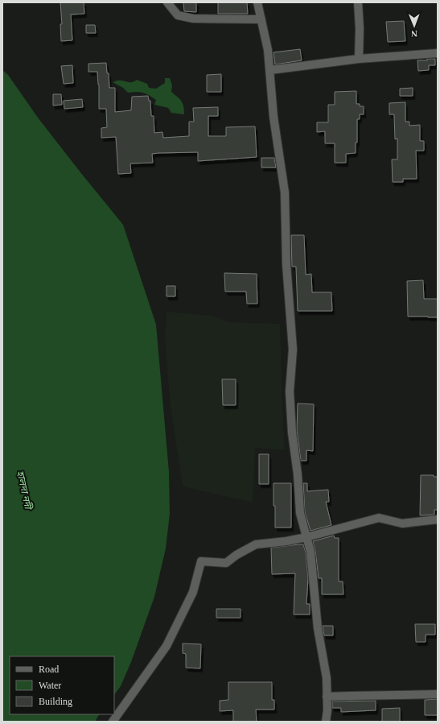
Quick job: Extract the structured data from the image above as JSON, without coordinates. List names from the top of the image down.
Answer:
{
  "water": ["হালদা নদী"],
  "legend": ["Road", "Water", "Building"],
  "north": "bottom"
}
